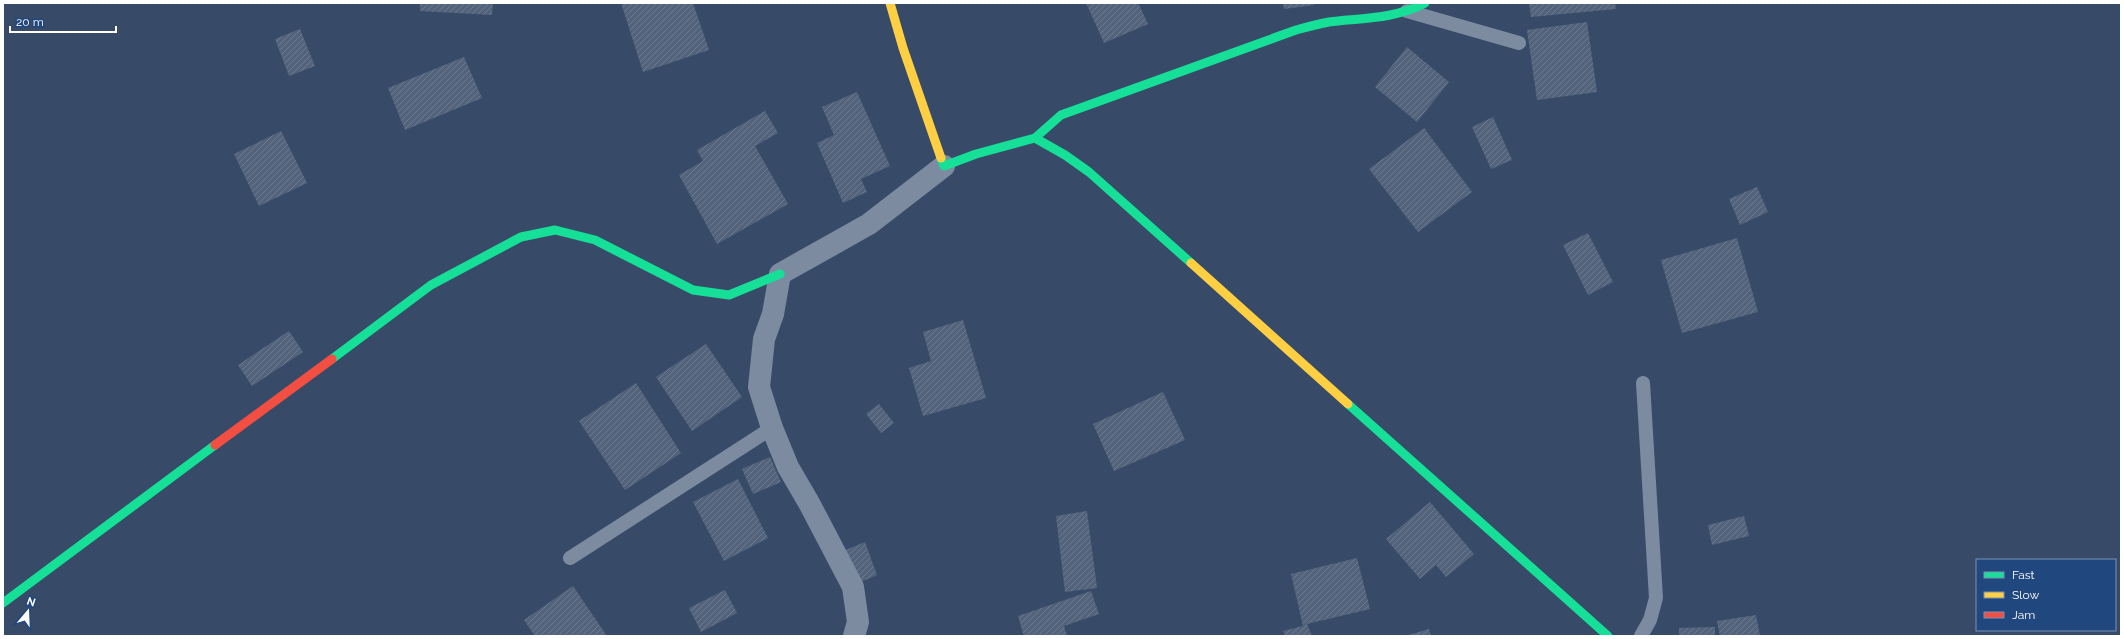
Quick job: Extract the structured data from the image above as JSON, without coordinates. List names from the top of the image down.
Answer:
{
  "legend": ["Fast", "Slow", "Jam"],
  "scale_bar": "20 m",
  "north": "top"
}
